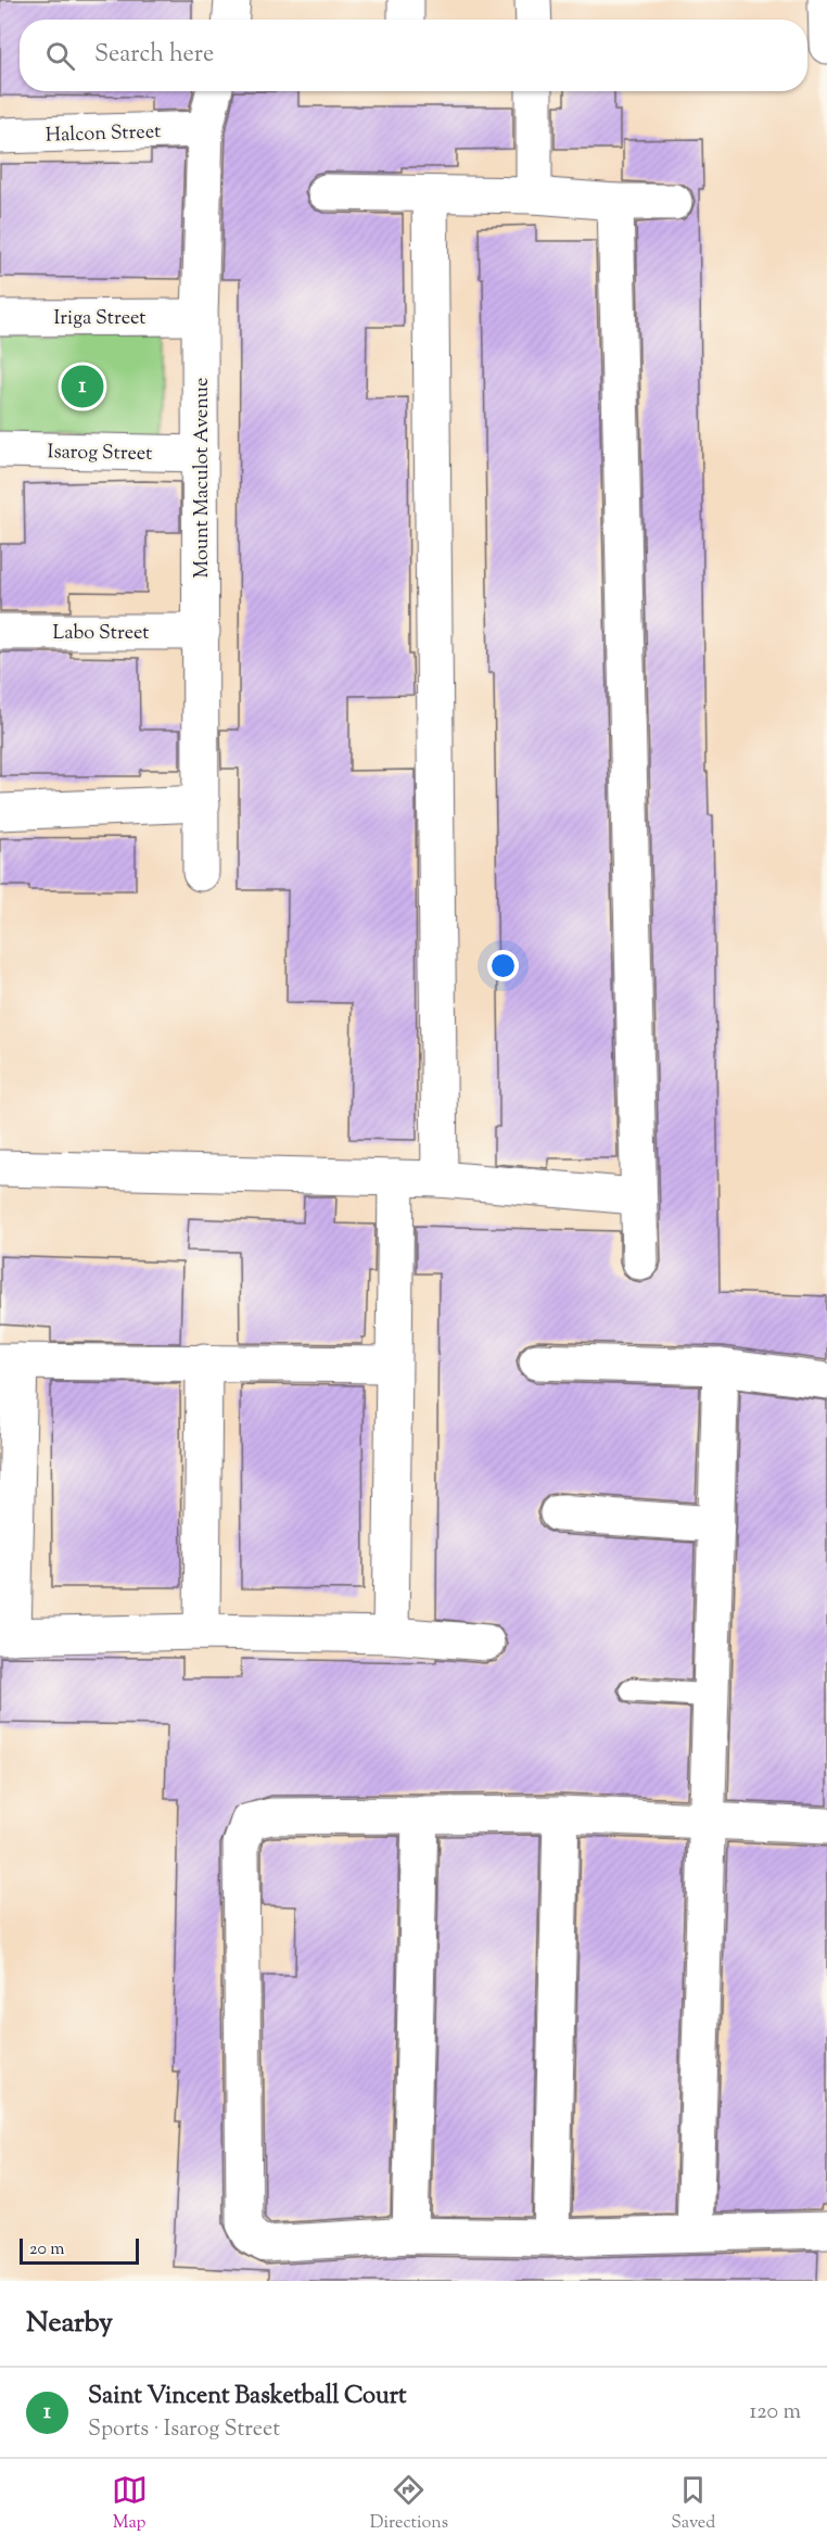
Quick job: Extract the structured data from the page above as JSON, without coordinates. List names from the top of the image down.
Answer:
{
  "streets": {
    "street": [
      "Halcon Street",
      "Iriga Street",
      "Isarog Street",
      "Mount Maculot Avenue",
      "Labo Street"
    ]
  },
  "crossings": [
    ["Halcon Street", "Mount Maculot Avenue"],
    ["Iriga Street", "Mount Maculot Avenue"],
    ["Isarog Street", "Mount Maculot Avenue"],
    ["Mount Maculot Avenue", "Labo Street"]
  ],
  "scale_bar": "20 m",
  "page": {
    "search": "Search here",
    "pins": "1",
    "scale": "20 m",
    "heading": "Nearby",
    "list": [
      {
        "mark": "1",
        "name": "Saint Vincent Basketball Court",
        "note": "Sports · Isarog Street",
        "value": "120 m"
      }
    ],
    "nav": ["Map", "Directions", "Saved"]
  }
}
